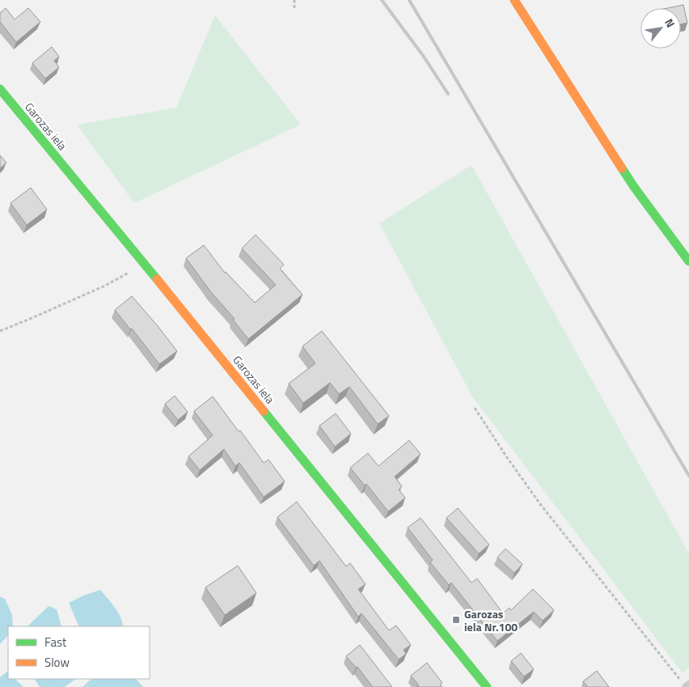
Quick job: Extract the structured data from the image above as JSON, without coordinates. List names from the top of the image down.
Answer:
{
  "streets": {
    "main road": ["Garozas iela"]
  },
  "places": {
    "transit": ["Garozas iela Nr.100"]
  },
  "legend": ["Fast", "Slow"],
  "north": "top right"
}
